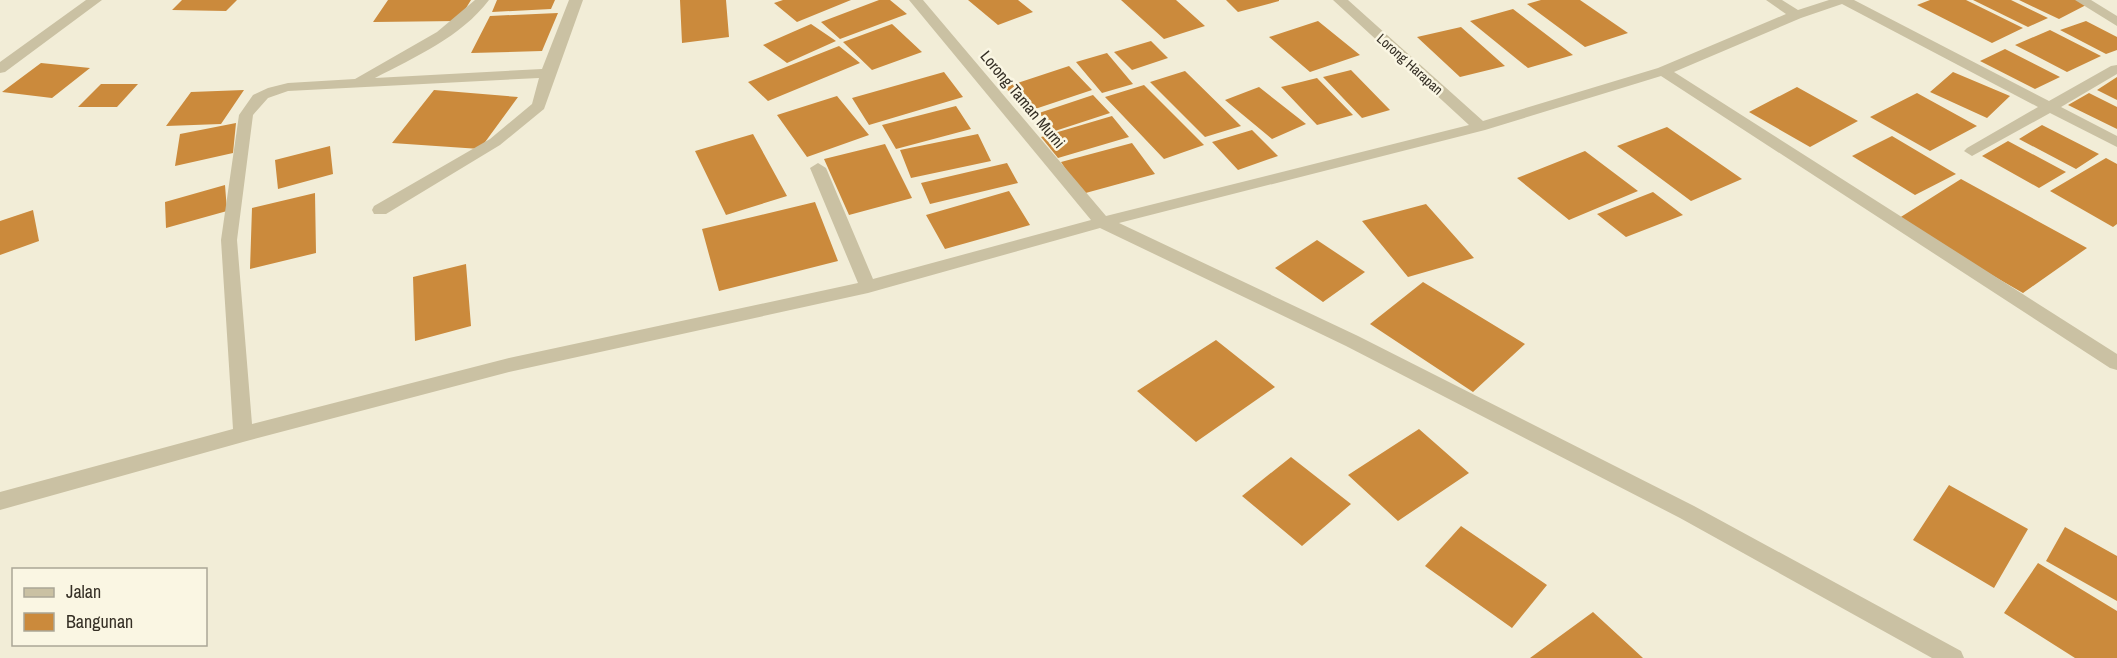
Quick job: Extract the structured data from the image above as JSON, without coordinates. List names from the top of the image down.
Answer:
{
  "streets": {
    "street": ["Lorong Harapan", "Lorong Taman Murni"]
  },
  "legend": ["Jalan", "Bangunan"]
}
